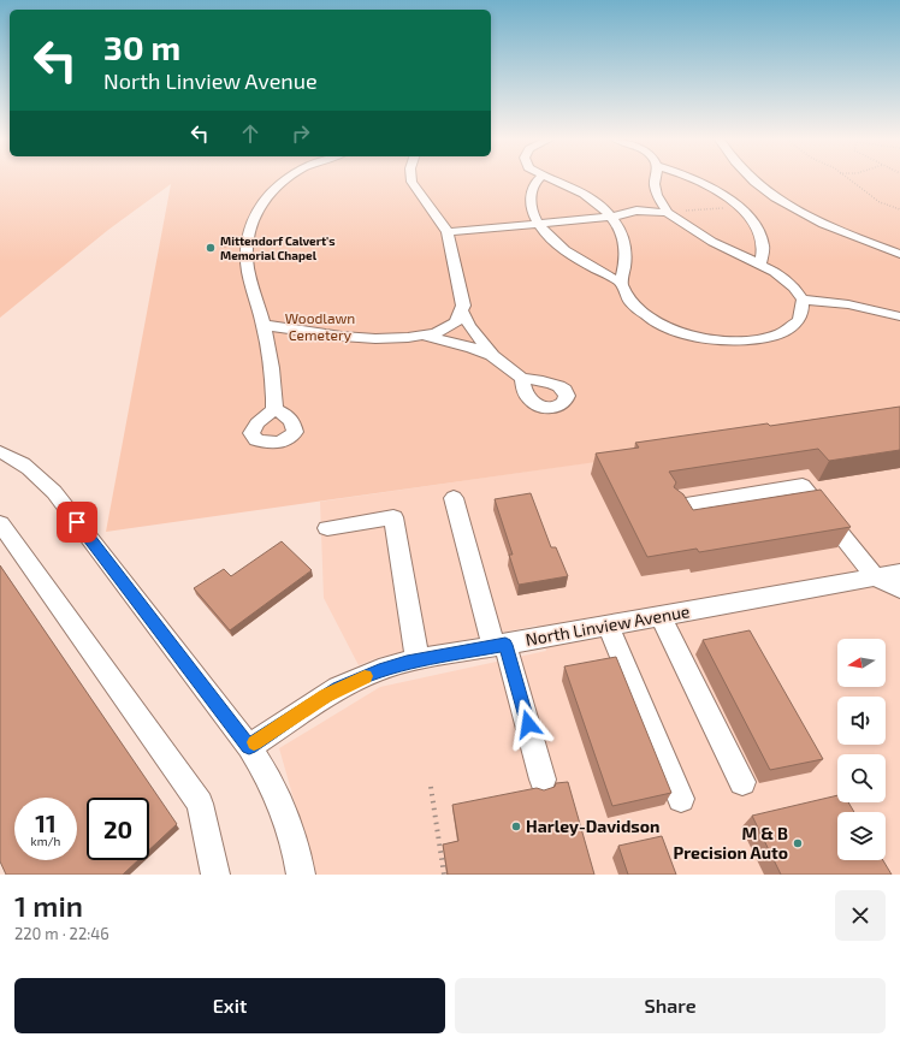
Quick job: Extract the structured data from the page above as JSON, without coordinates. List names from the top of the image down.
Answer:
{
  "streets": {
    "street": ["North Linview Avenue"]
  },
  "parks": ["Woodlawn Cemetery"],
  "places": ["Mittendorf Calvert's Memorial Chapel", "Harley-Davidson", "M & B Precision Auto"],
  "north": "left",
  "page": {
    "turn": ["30 m", "North Linview Avenue"],
    "speed": "11 km/h",
    "limit": "20",
    "heading": ["1 min", "220 m · 22:46"],
    "buttons": ["Exit", "Share"]
  }
}
